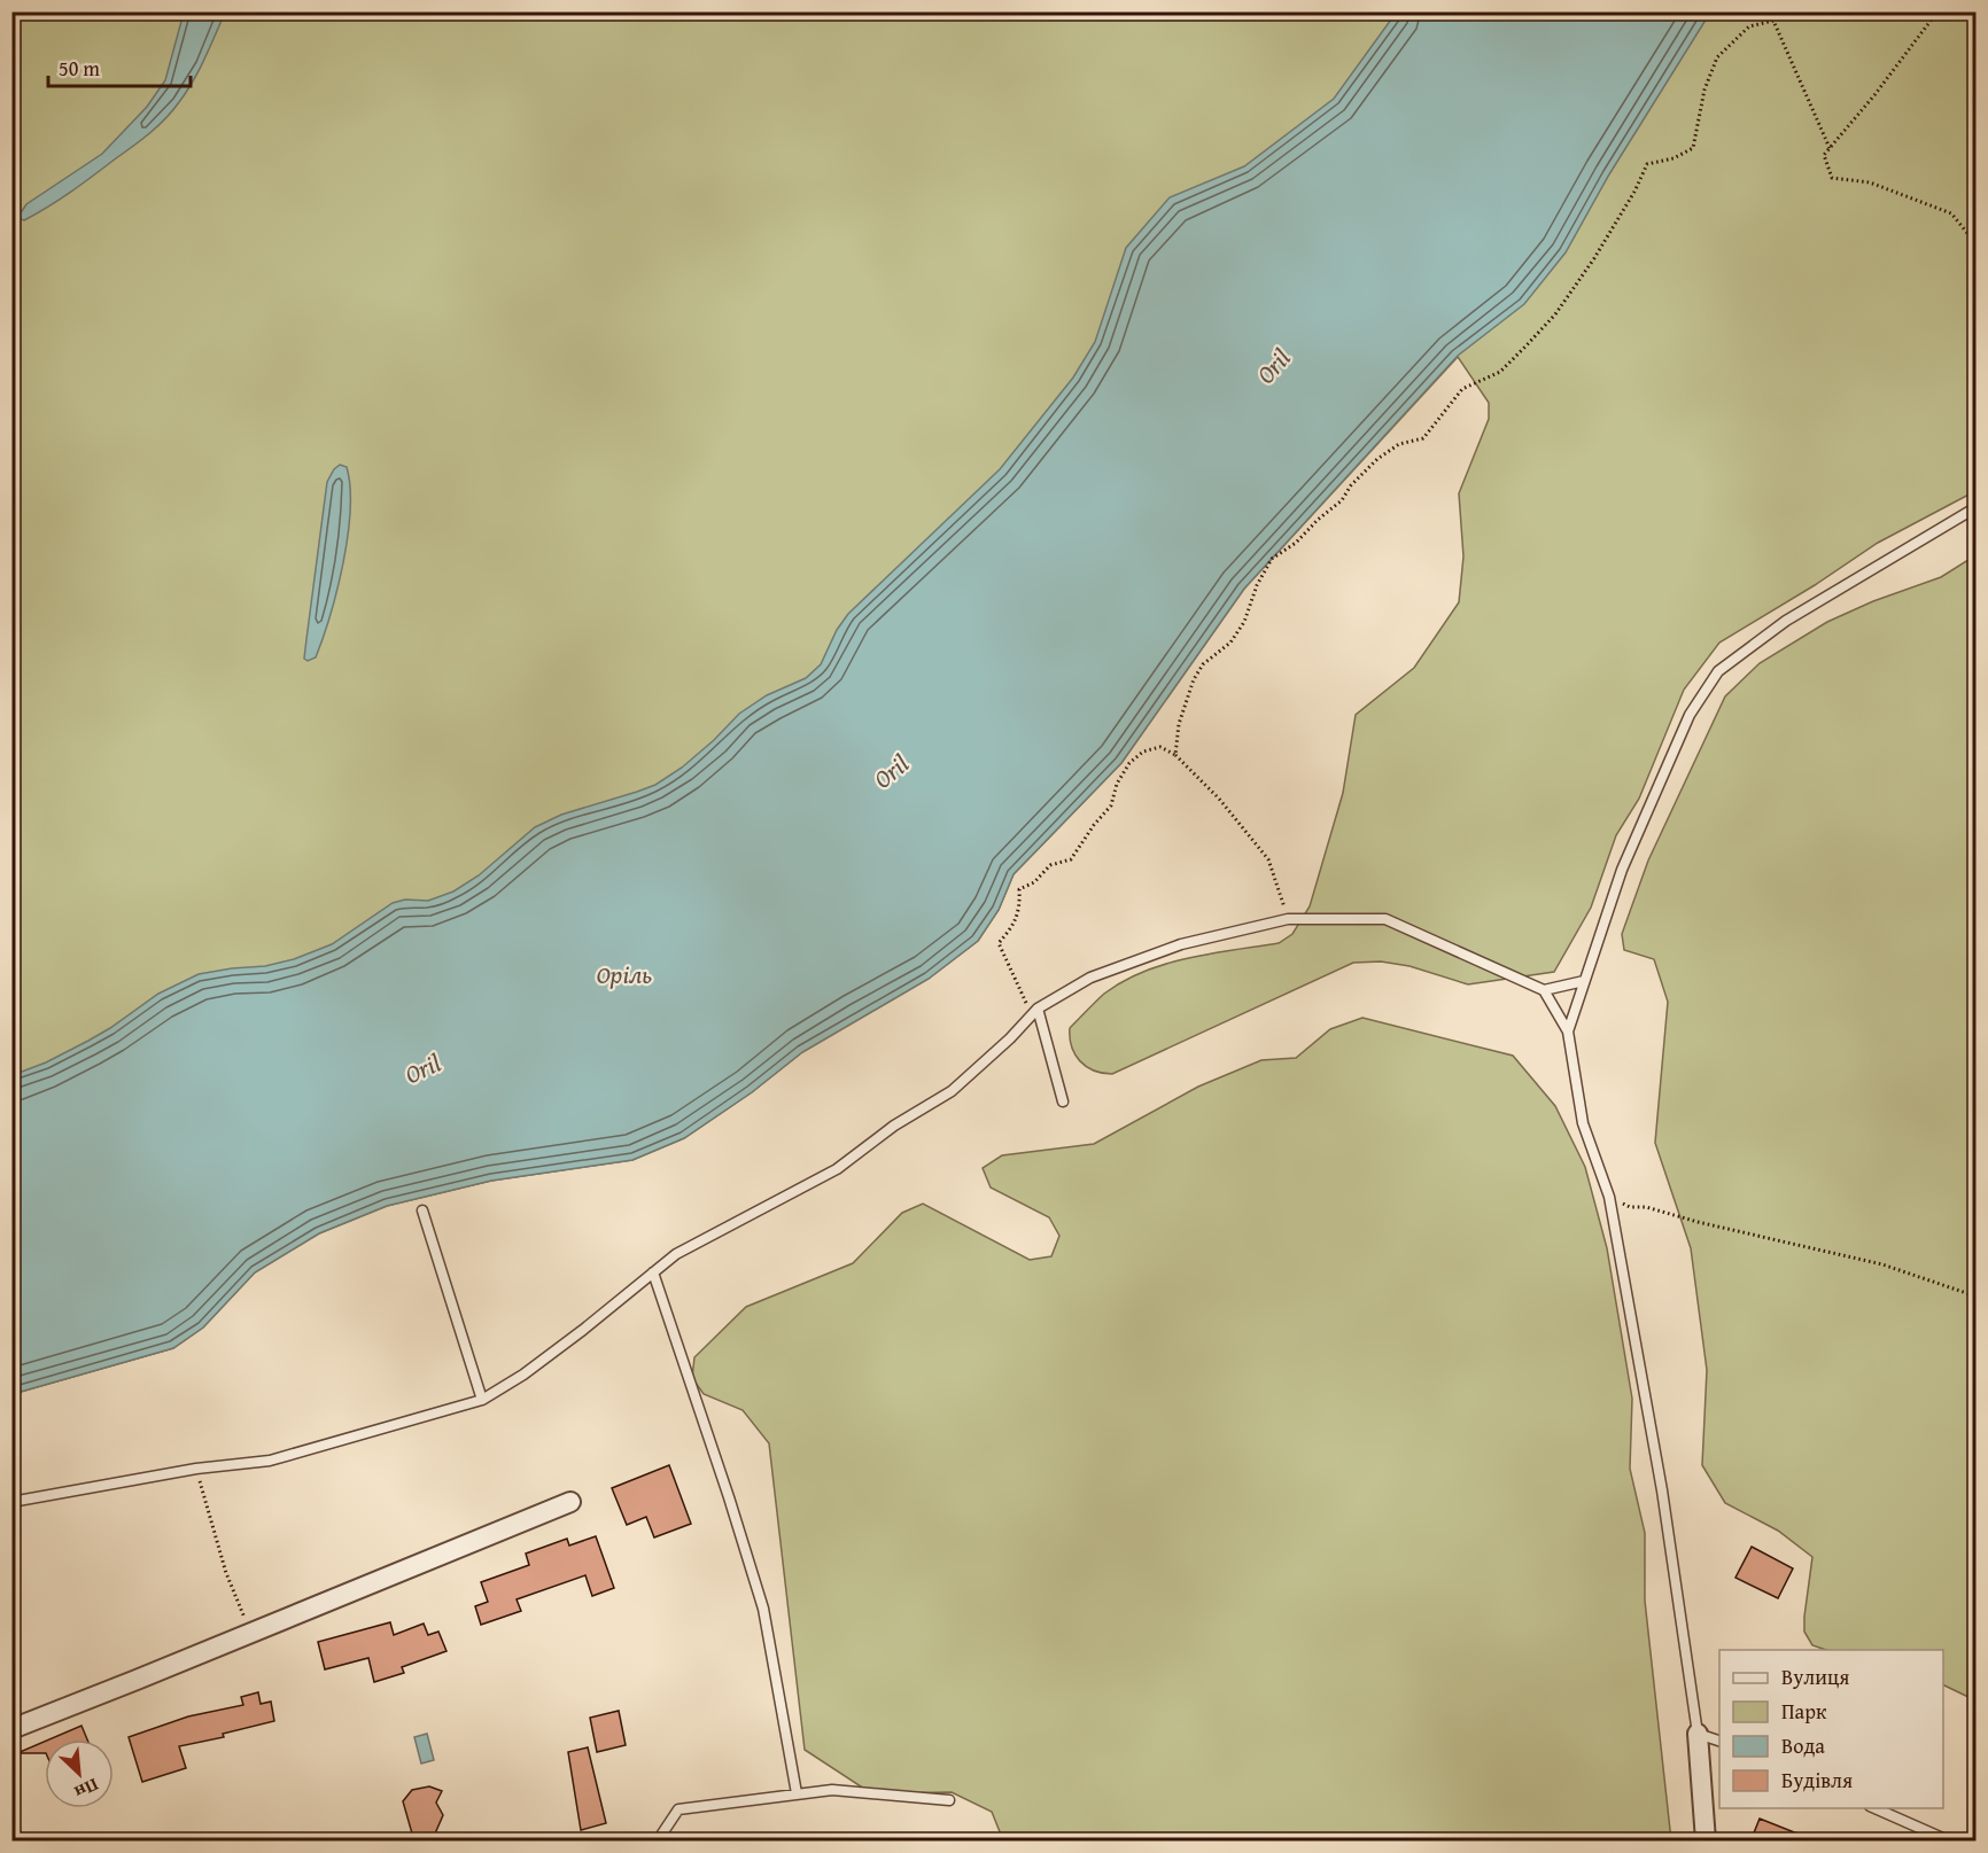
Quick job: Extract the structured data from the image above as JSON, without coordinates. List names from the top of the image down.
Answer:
{
  "water": ["Oril", "Орiль"],
  "legend": [
    "Вулиця",
    "Парк",
    "Вода",
    "Будівля"
  ],
  "scale_bar": "50 m",
  "north": "bottom right"
}
